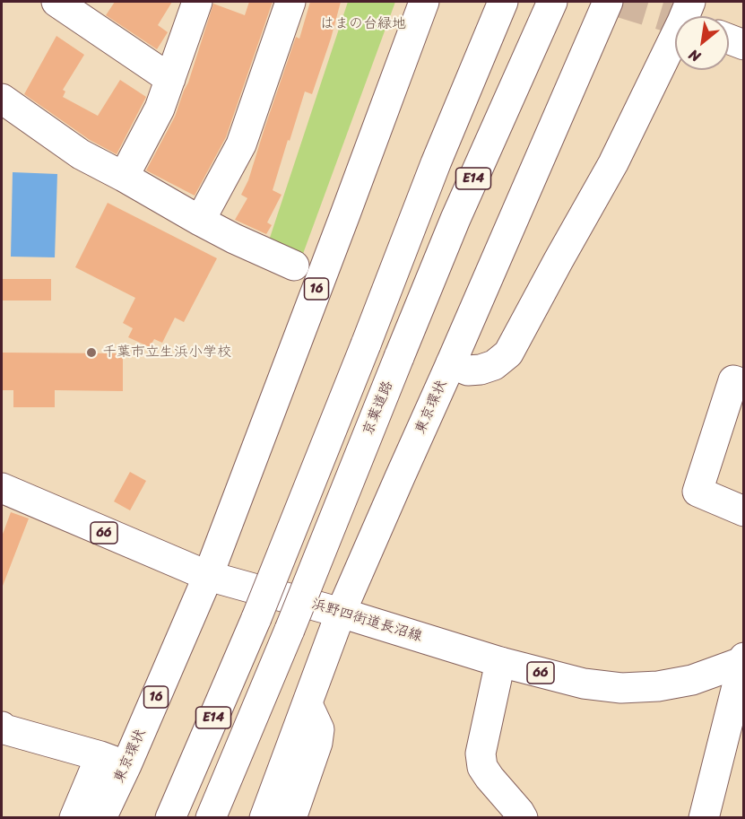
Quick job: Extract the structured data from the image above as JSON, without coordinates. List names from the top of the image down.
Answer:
{
  "streets": {
    "main road": [
      "E14",
      "16",
      "東京環状",
      "京葉道路",
      "66",
      "浜野四街道長沼線"
    ]
  },
  "crossings": [
    ["東京環状", "浜野四街道長沼線"]
  ],
  "parks": ["はまの台緑地"],
  "places": ["千葉市立生浜小学校"],
  "north": "bottom left"
}
